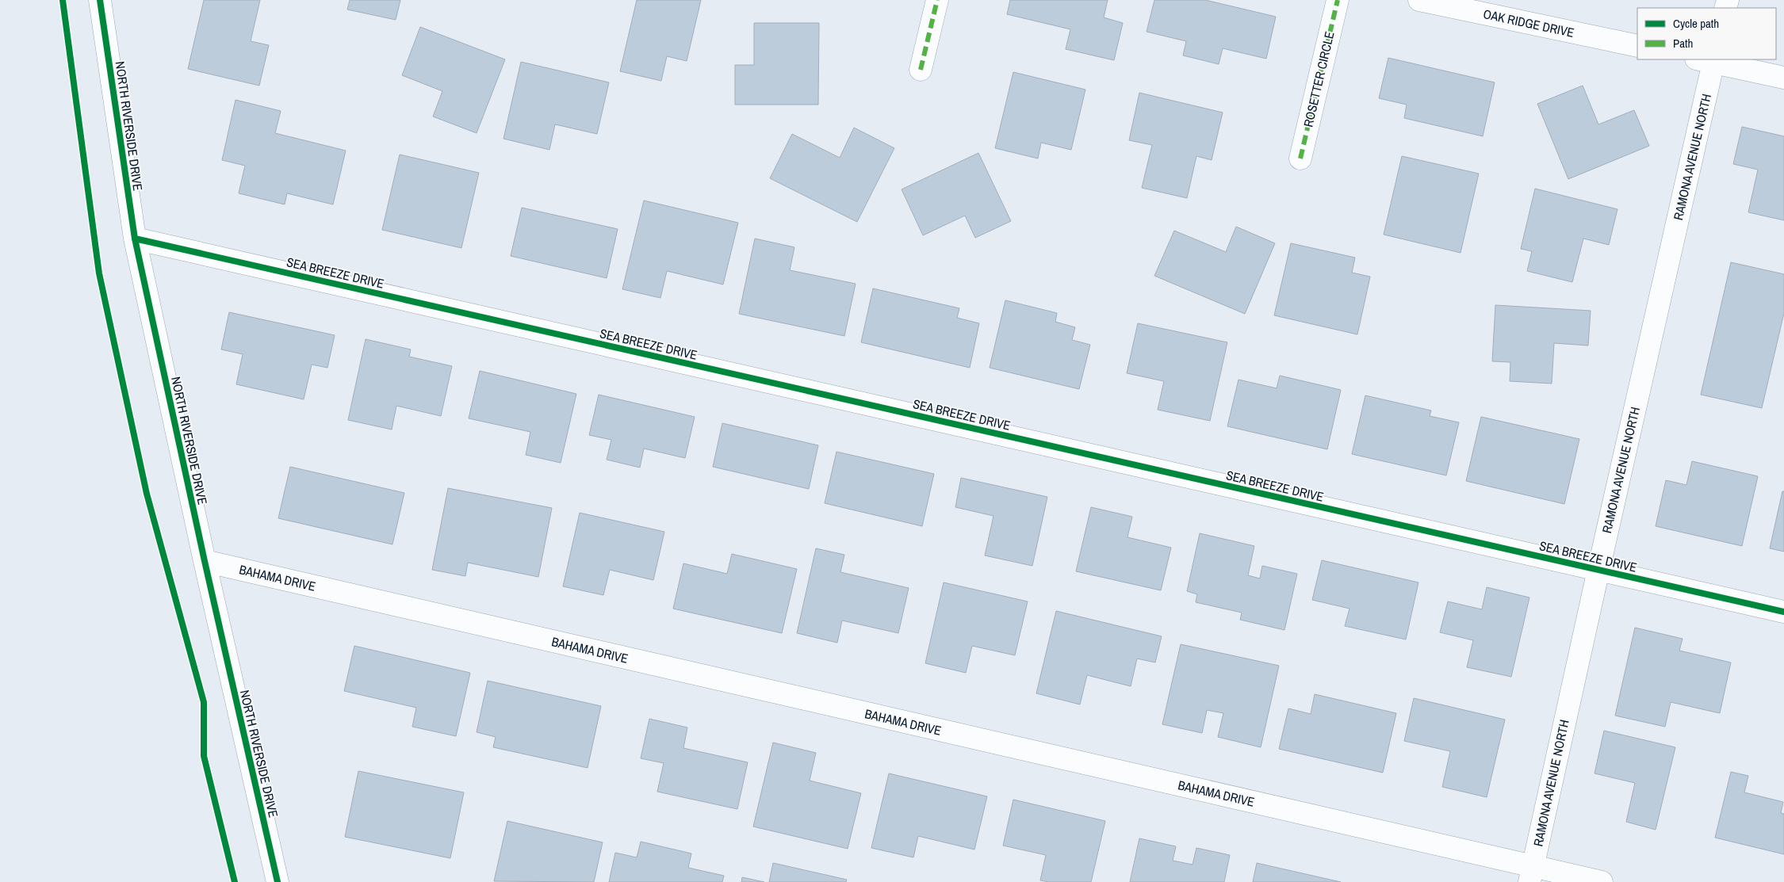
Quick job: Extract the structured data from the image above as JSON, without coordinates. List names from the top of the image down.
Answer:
{
  "streets": {
    "street": [
      "OAK RIDGE DRIVE",
      "ROSETTER CIRCLE",
      "NORTH RIVERSIDE DRIVE",
      "RAMONA AVENUE NORTH",
      "SEA BREEZE DRIVE",
      "BAHAMA DRIVE"
    ]
  },
  "crossings": [
    ["NORTH RIVERSIDE DRIVE", "SEA BREEZE DRIVE"],
    ["NORTH RIVERSIDE DRIVE", "BAHAMA DRIVE"],
    ["RAMONA AVENUE NORTH", "SEA BREEZE DRIVE"],
    ["RAMONA AVENUE NORTH", "BAHAMA DRIVE"]
  ],
  "legend": ["Cycle path", "Path"]
}
